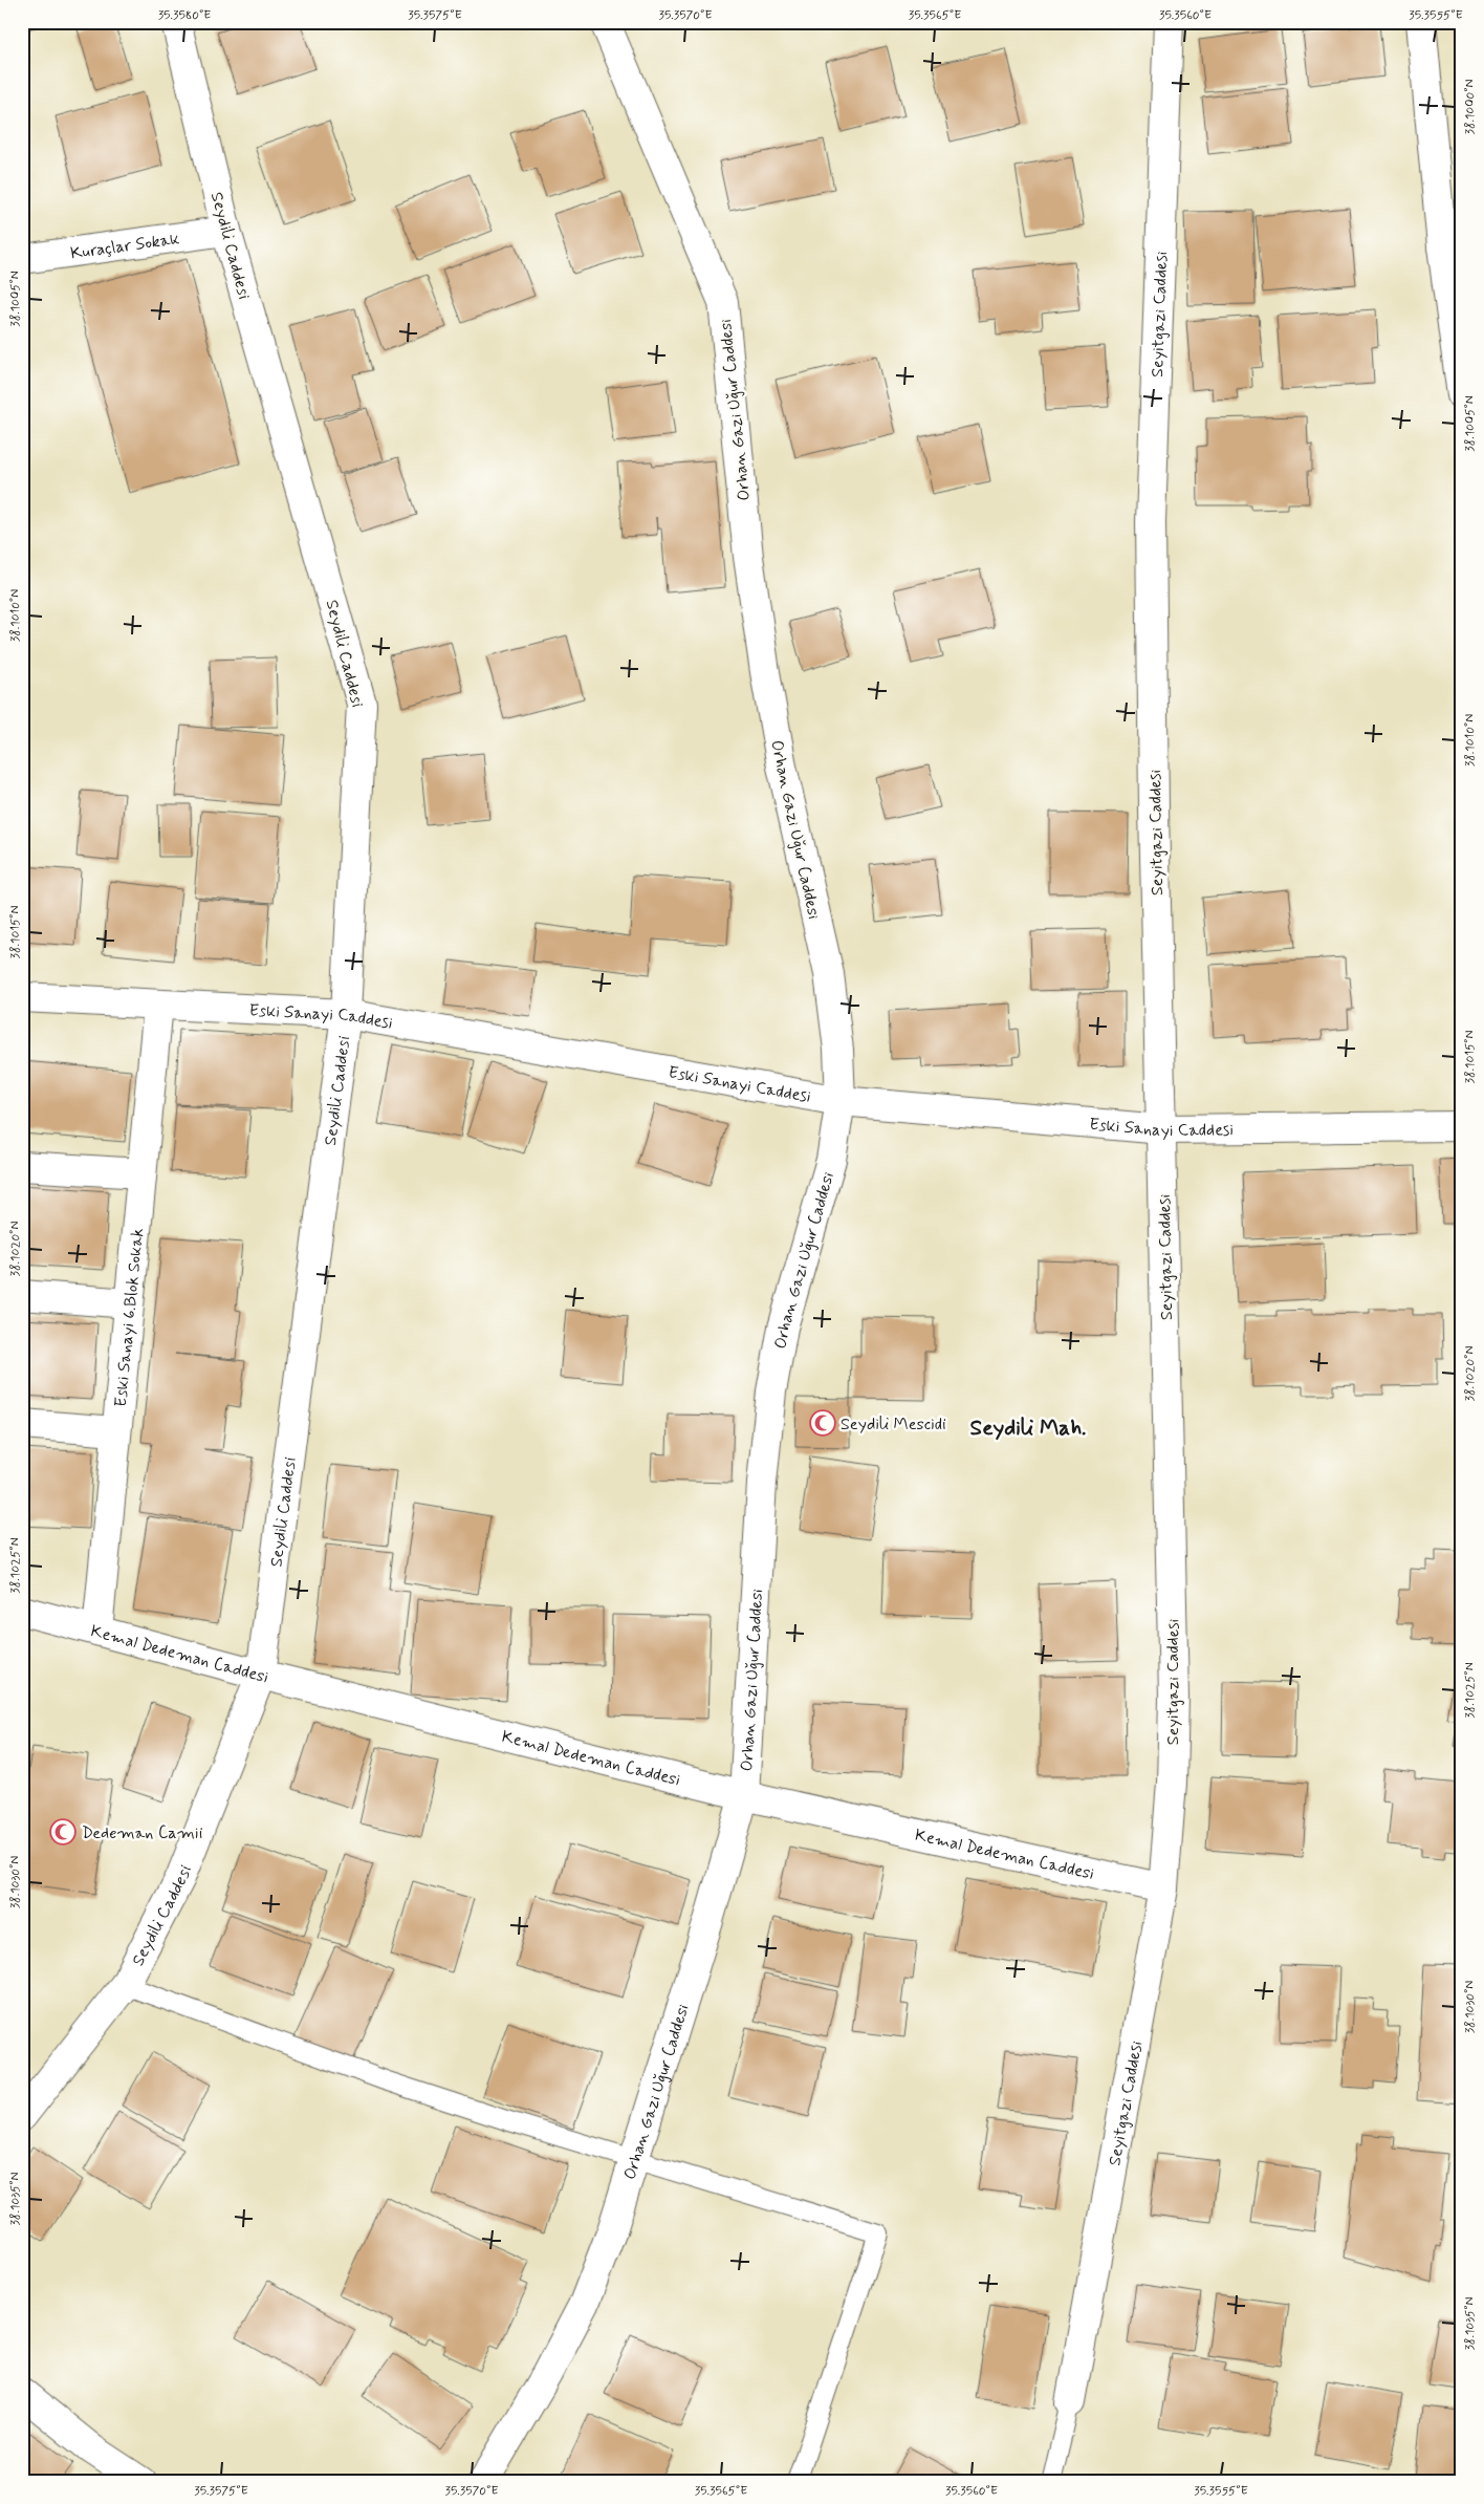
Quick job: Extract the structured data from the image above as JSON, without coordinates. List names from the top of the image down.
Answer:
{
  "streets": {
    "street": [
      "Kuraçlar Sokak",
      "Seydili Caddesi",
      "Seyitgazi Caddesi",
      "Orhan Gazi Uğur Caddesi",
      "Eski Sanayi Caddesi",
      "Eski Sanayi 6.Blok Sokak",
      "Kemal Dedeman Caddesi"
    ]
  },
  "crossings": [
    ["Kuraçlar Sokak", "Seydili Caddesi"],
    ["Seydili Caddesi", "Eski Sanayi Caddesi"],
    ["Seydili Caddesi", "Kemal Dedeman Caddesi"],
    ["Seyitgazi Caddesi", "Eski Sanayi Caddesi"],
    ["Seyitgazi Caddesi", "Kemal Dedeman Caddesi"],
    ["Orhan Gazi Uğur Caddesi", "Eski Sanayi Caddesi"],
    ["Orhan Gazi Uğur Caddesi", "Kemal Dedeman Caddesi"],
    ["Eski Sanayi Caddesi", "Eski Sanayi 6.Blok Sokak"],
    ["Eski Sanayi 6.Blok Sokak", "Kemal Dedeman Caddesi"]
  ],
  "districts": ["Seydili Mah."],
  "places": {
    "mosque": ["Seydili Mescidi", "Dedeman Camii"]
  },
  "coordinates": [
    "35.3580°E",
    "35.3575°E",
    "35.3570°E",
    "35.3565°E",
    "35.3560°E",
    "35.3555°E",
    "38.1000°N",
    "38.1005°N",
    "38.1010°N",
    "38.1015°N",
    "38.1020°N",
    "38.1025°N",
    "38.1030°N",
    "38.1035°N"
  ]
}
